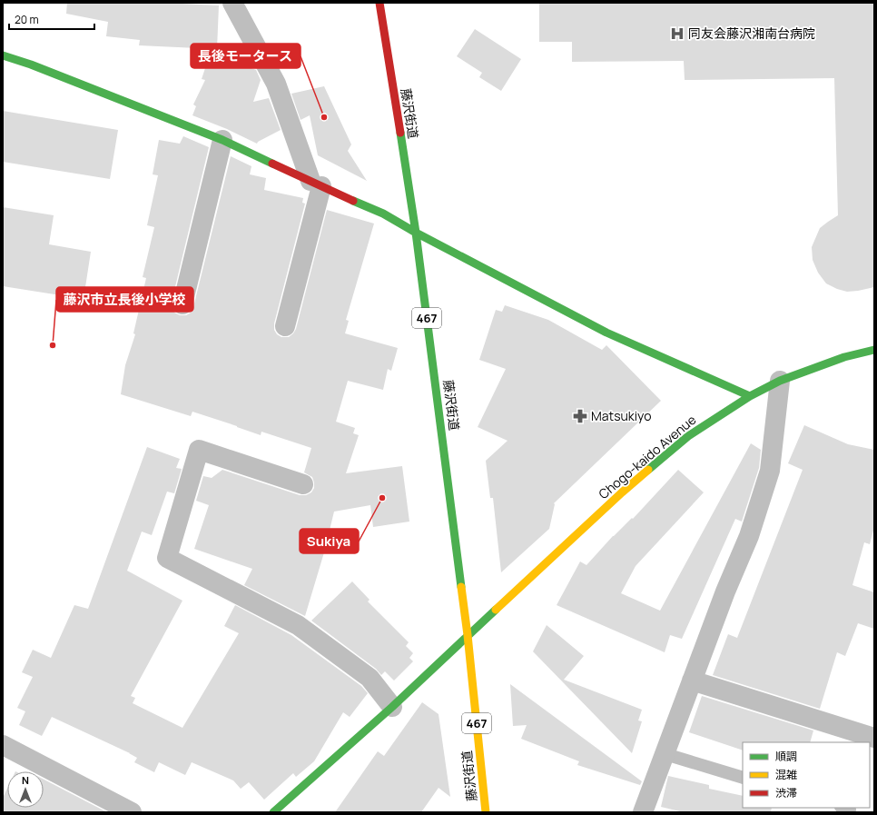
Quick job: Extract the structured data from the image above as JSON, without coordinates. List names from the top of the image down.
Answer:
{
  "streets": {
    "main road": ["藤沢街道", "467", "Chogo-kaido Avenue"]
  },
  "crossings": [
    ["藤沢街道", "Chogo-kaido Avenue"]
  ],
  "places": {
    "hospital": ["同友会藤沢湘南台病院"],
    "other": ["長後モータース", "藤沢市立長後小学校", "Sukiya"],
    "pharmacy": ["Matsukiyo"]
  },
  "legend": ["順調", "混雑", "渋滞"],
  "scale_bar": "20 m",
  "north": "top"
}
